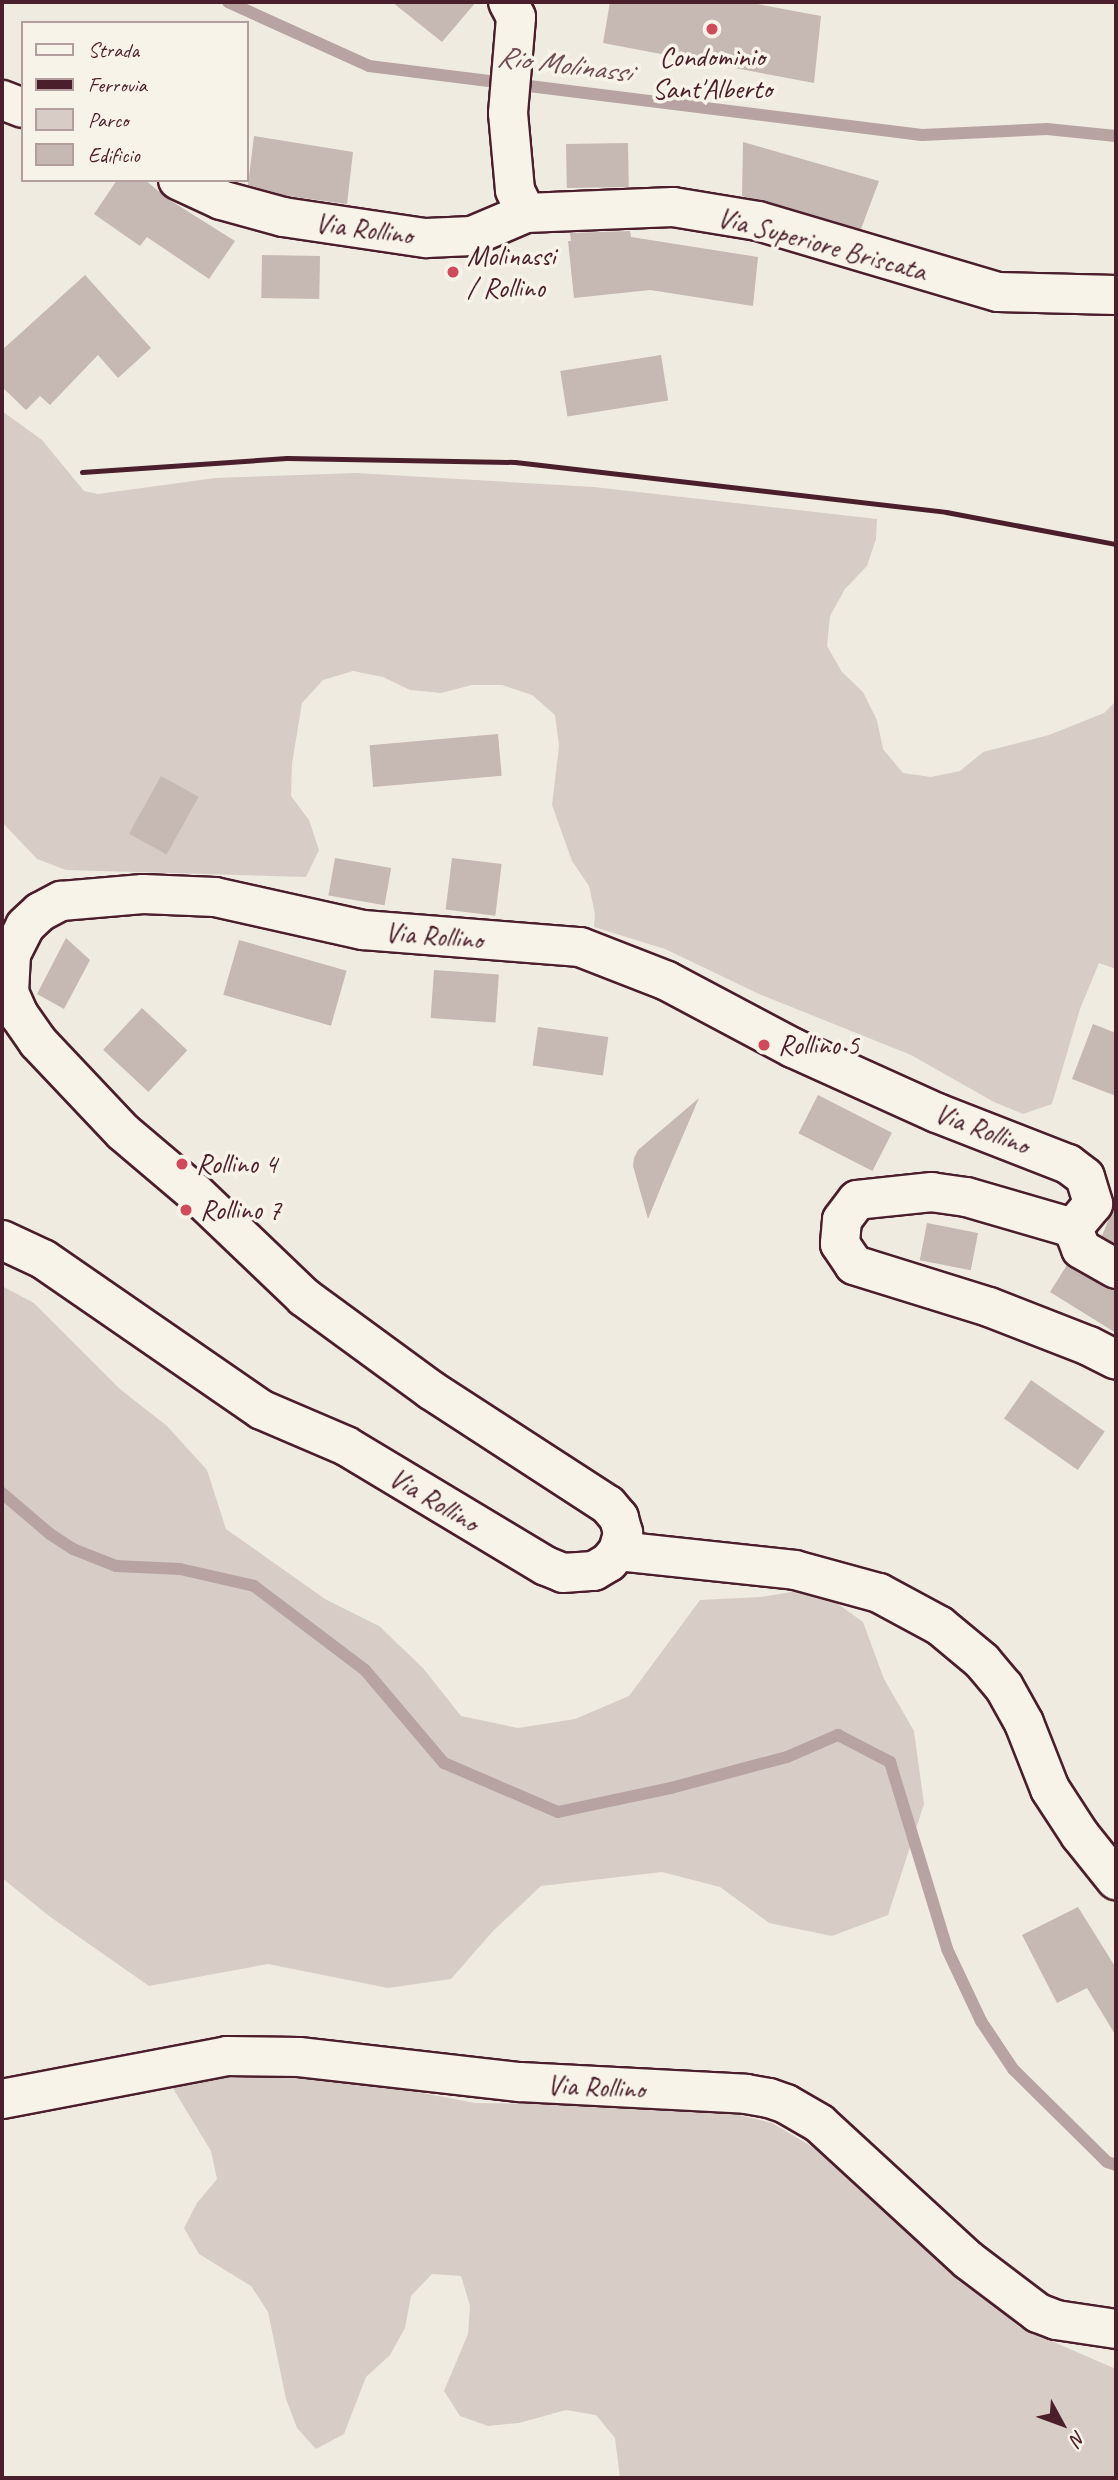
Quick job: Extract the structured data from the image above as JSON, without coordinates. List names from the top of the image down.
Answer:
{
  "streets": {
    "street": ["Via Rollino", "Via Superiore Briscata"]
  },
  "crossings": [
    ["Via Rollino", "Via Superiore Briscata"]
  ],
  "water": ["Rio Molinassi"],
  "places": [
    "Condominio Sant'Alberto",
    "Molinassi / Rollino",
    "Rollino 5",
    "Rollino 4",
    "Rollino 7"
  ],
  "legend": [
    "Strada",
    "Ferrovia",
    "Parco",
    "Edificio"
  ],
  "north": "bottom right"
}
